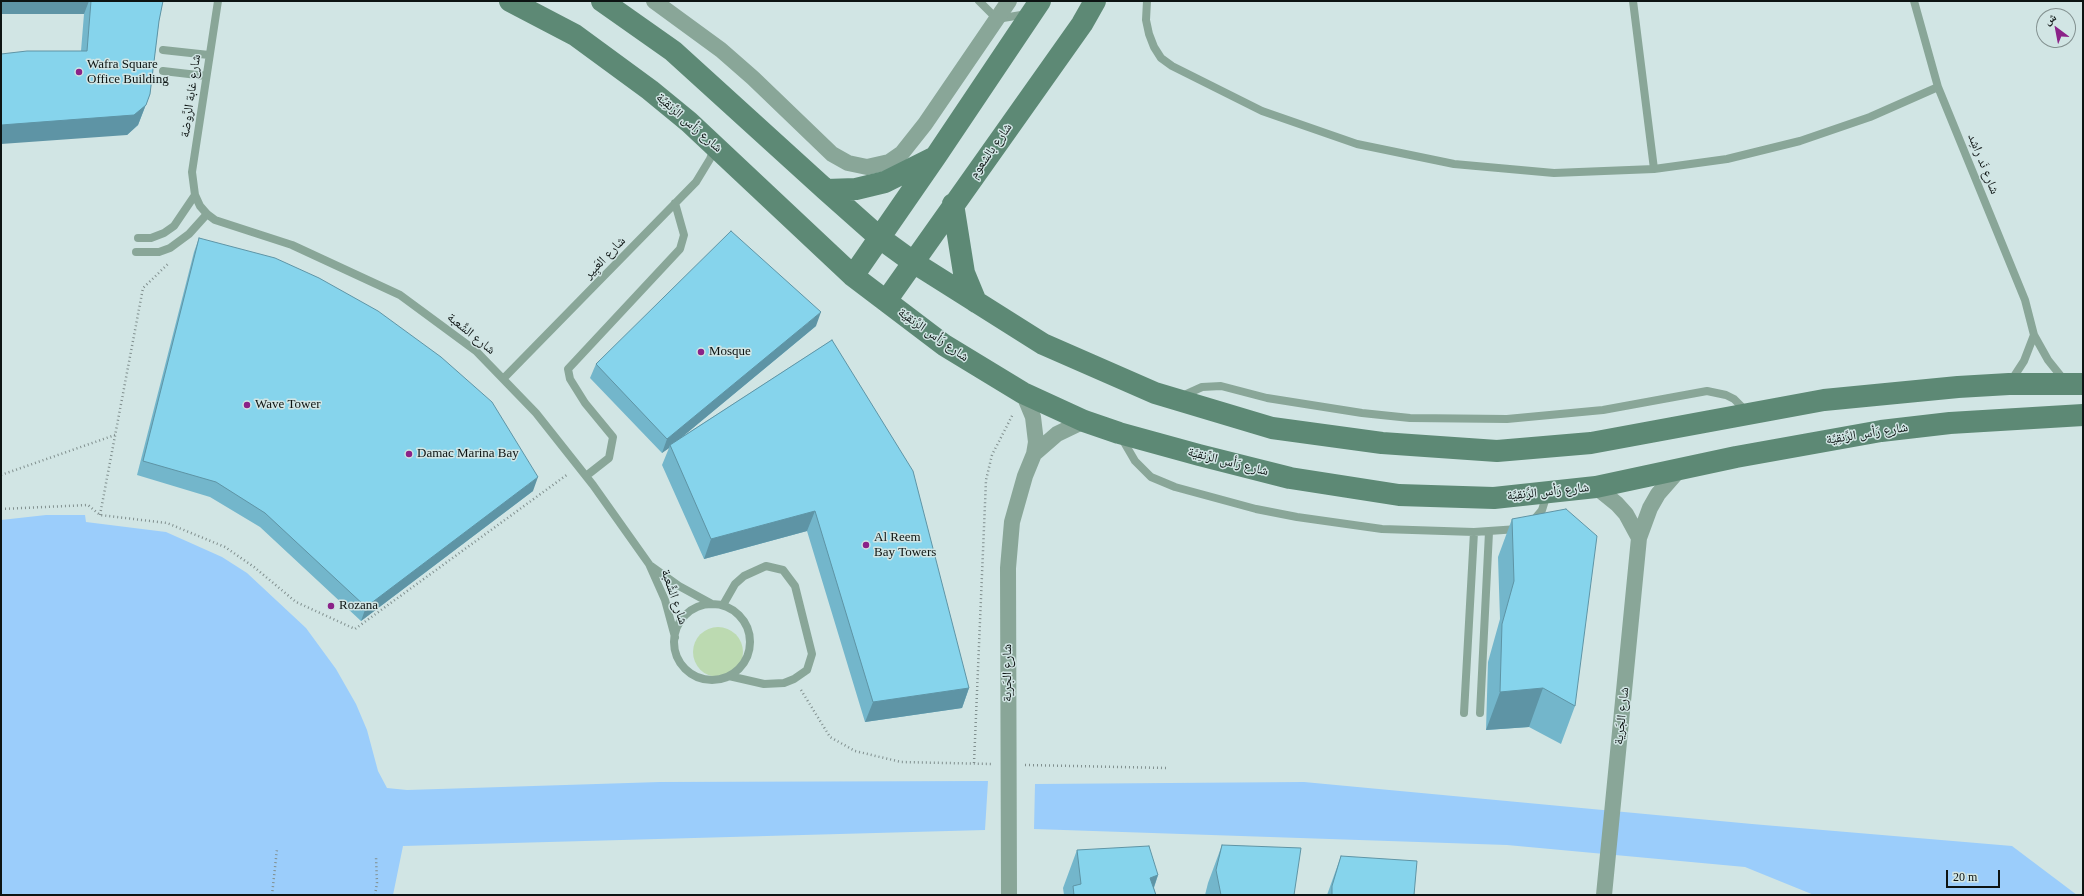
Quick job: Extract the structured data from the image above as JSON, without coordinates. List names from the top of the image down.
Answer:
{
  "streets": {
    "street": ["شارع رَأس الرَّنقِيَّة", "شارع بالشعوم", "شارع الجَرية"],
    "lane": [
      "شارع غابة الرَّوضة",
      "شارع نَد راشِد",
      "شارع العَبِير",
      "شارع الشِّعبة"
    ]
  },
  "crossings": [
    ["شارع غابة الرَّوضة", "شارع الشِّعبة"],
    ["شارع رَأس الرَّنقِيَّة", "شارع بالشعوم"],
    ["شارع رَأس الرَّنقِيَّة", "شارع العَبِير"],
    ["شارع رَأس الرَّنقِيَّة", "شارع الجَرية"],
    ["شارع العَبِير", "شارع الشِّعبة"]
  ],
  "places": [
    "Wafra Square Office Building",
    "Mosque",
    "Wave Tower",
    "Damac Marina Bay",
    "Al Reem Bay Towers",
    "Rozana"
  ],
  "scale_bar": "20 m",
  "north": "top left"
}
